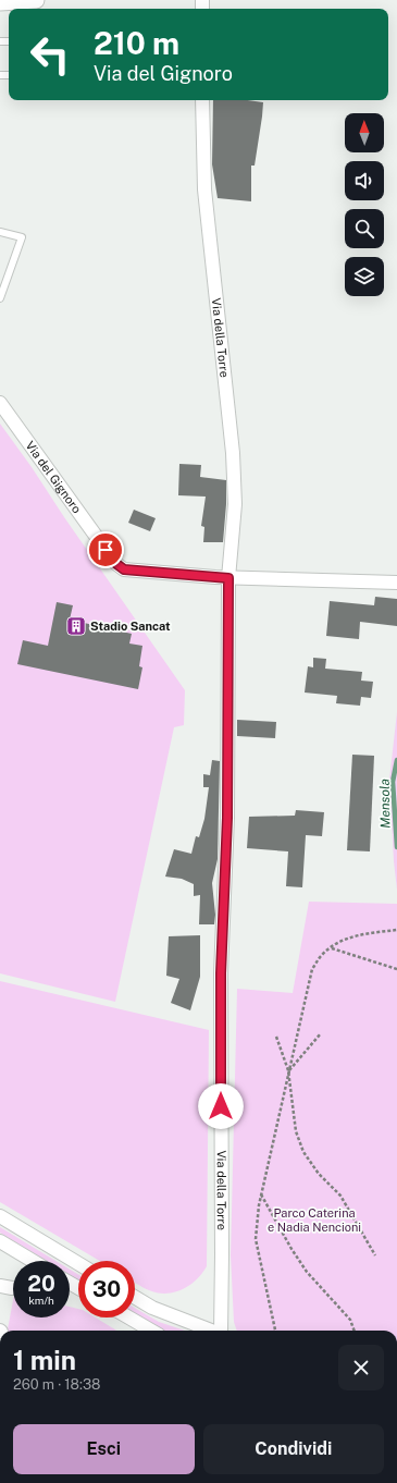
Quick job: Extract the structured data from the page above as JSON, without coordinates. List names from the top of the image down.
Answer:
{
  "streets": {
    "street": ["Via della Torre", "Via del Gignoro"]
  },
  "crossings": [
    ["Via della Torre", "Via del Gignoro"]
  ],
  "water": ["Mensola"],
  "parks": ["Parco Caterina e Nadia Nencioni"],
  "places": {
    "building": ["Stadio Sancat"]
  },
  "north": "top",
  "page": {
    "turn": ["210 m", "Via del Gignoro"],
    "speed": "20 km/h",
    "limit": "30",
    "heading": ["1 min", "260 m · 18:38"],
    "buttons": ["Esci", "Condividi"]
  }
}
